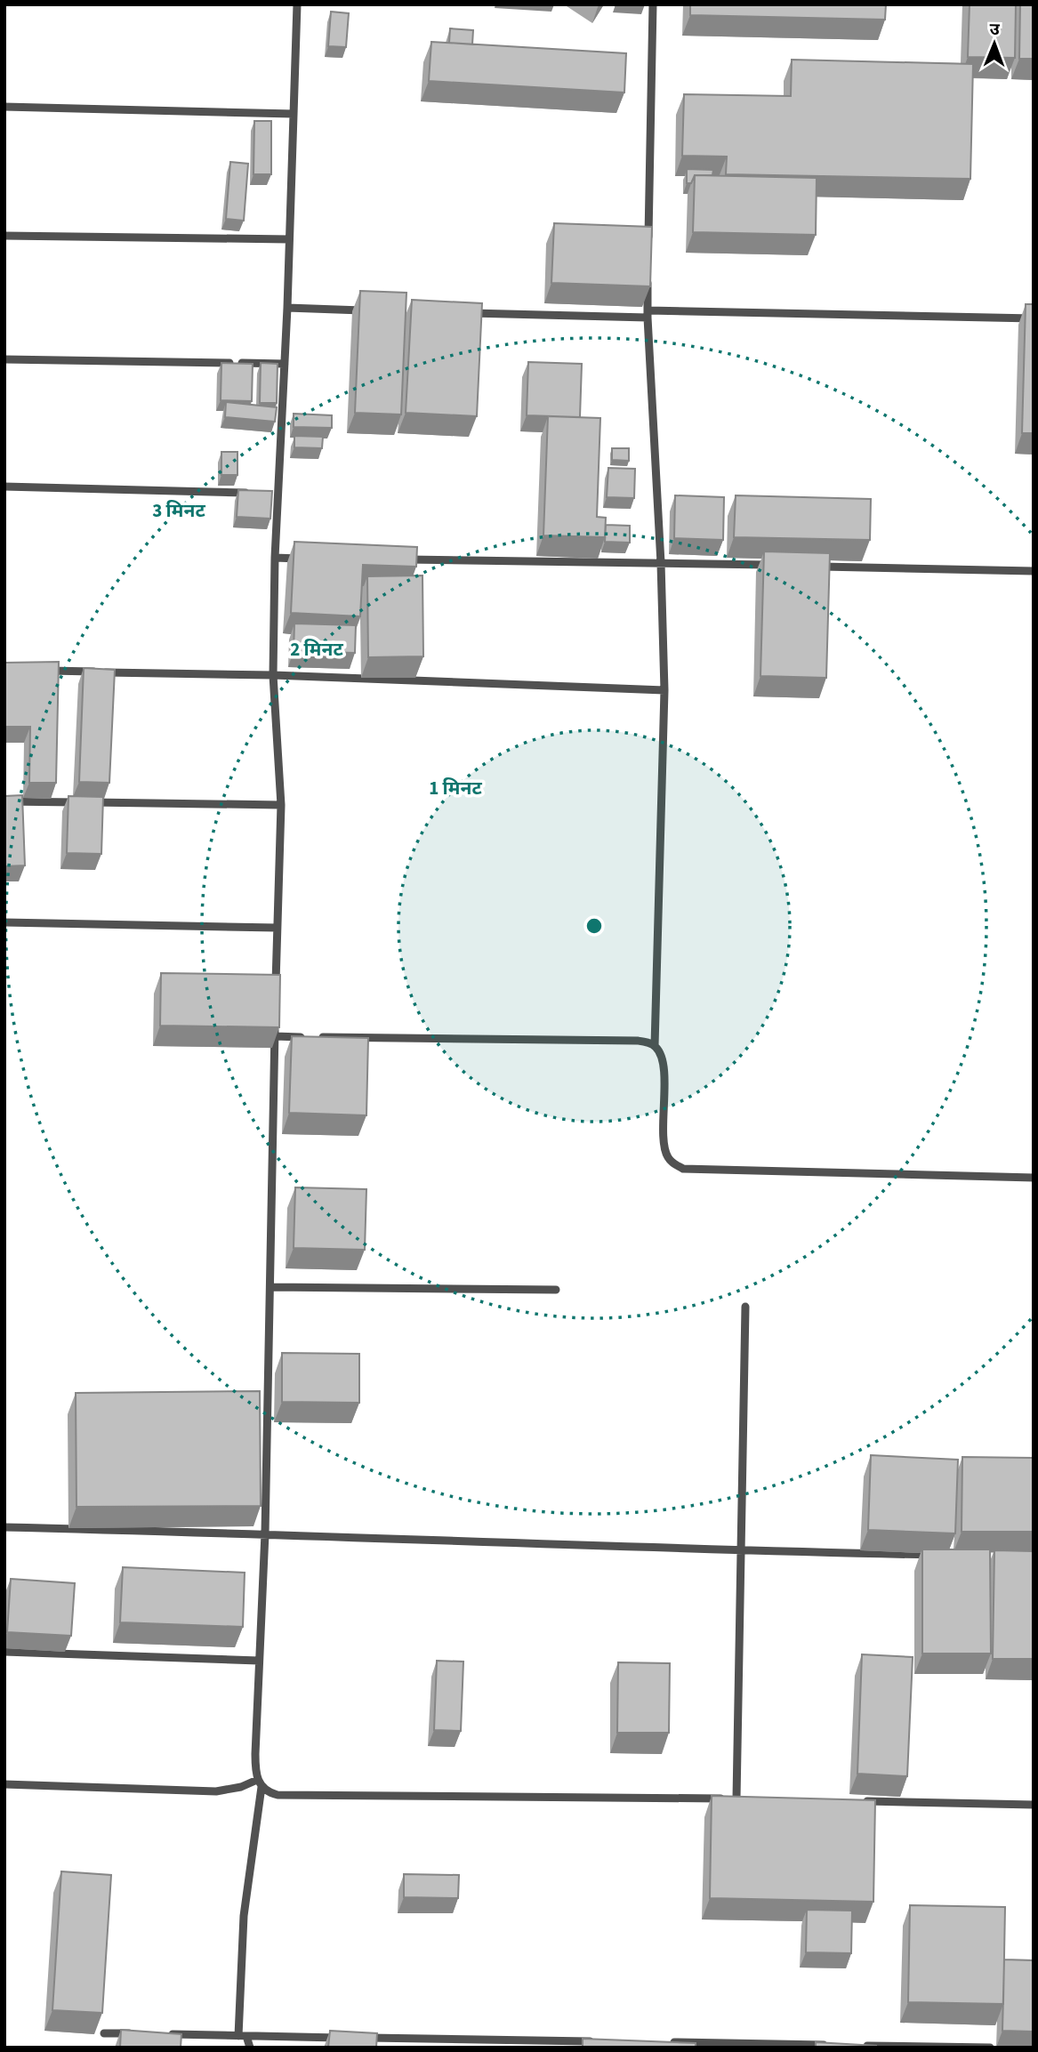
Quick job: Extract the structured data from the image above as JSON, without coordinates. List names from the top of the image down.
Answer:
{
  "north": "top",
  "rings": ["3 मिनट", "2 मिनट", "1 मिनट"]
}
